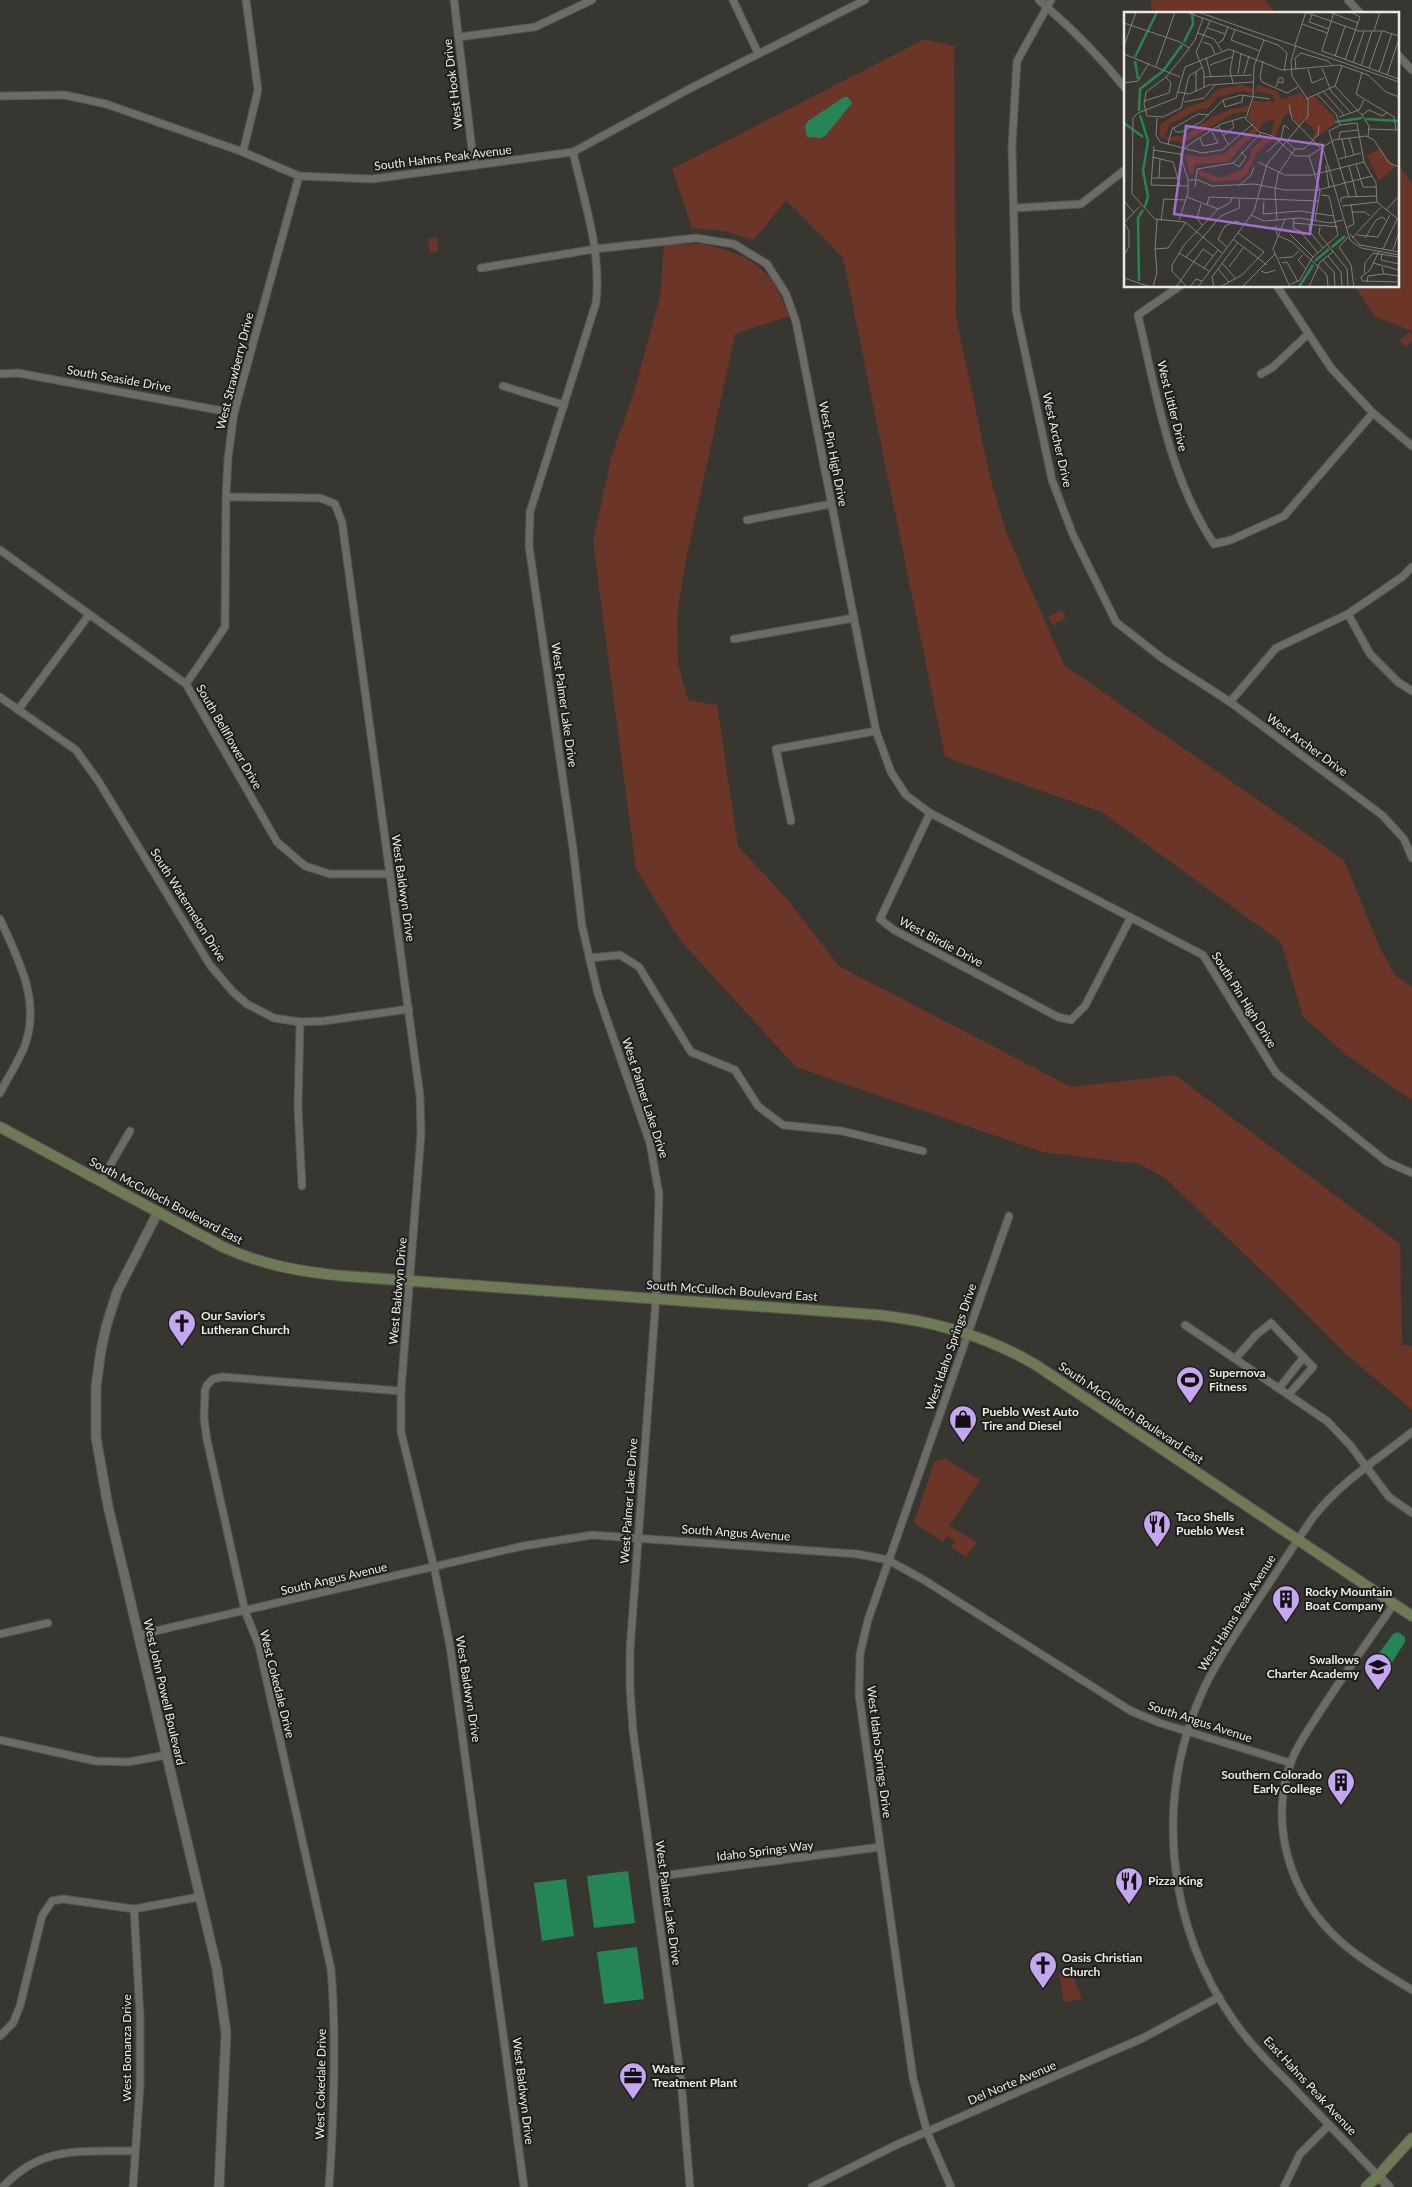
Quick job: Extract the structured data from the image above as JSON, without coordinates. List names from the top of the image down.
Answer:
{
  "streets": {
    "main road": ["South McCulloch Boulevard East"],
    "street": [
      "West Hook Drive",
      "South Hahns Peak Avenue",
      "West Strawberry Drive",
      "South Seaside Drive",
      "West Littler Drive",
      "West Archer Drive",
      "West Pin High Drive",
      "West Palmer Lake Drive",
      "South Bellflower Drive",
      "West Baldwyn Drive",
      "South Watermelon Drive",
      "West Birdie Drive",
      "South Pin High Drive",
      "West Idaho Springs Drive",
      "South Angus Avenue",
      "West Hahns Peak Avenue",
      "West Cokedale Drive",
      "West John Powell Boulevard",
      "Idaho Springs Way",
      "West Bonanza Drive",
      "Del Norte Avenue",
      "East Hahns Peak Avenue"
    ]
  },
  "crossings": [
    ["West Hook Drive", "South Hahns Peak Avenue"],
    ["South Hahns Peak Avenue", "West Strawberry Drive"],
    ["South Hahns Peak Avenue", "West Palmer Lake Drive"],
    ["West Strawberry Drive", "South Seaside Drive"],
    ["West Strawberry Drive", "South Bellflower Drive"],
    ["West Strawberry Drive", "West Baldwyn Drive"],
    ["West Pin High Drive", "West Palmer Lake Drive"],
    ["West Pin High Drive", "West Birdie Drive"],
    ["West Pin High Drive", "South Pin High Drive"],
    ["West Palmer Lake Drive", "South McCulloch Boulevard East"],
    ["West Palmer Lake Drive", "South Angus Avenue"],
    ["West Palmer Lake Drive", "Idaho Springs Way"],
    ["South Bellflower Drive", "West Baldwyn Drive"],
    ["West Baldwyn Drive", "South Watermelon Drive"],
    ["West Baldwyn Drive", "South McCulloch Boulevard East"],
    ["West Baldwyn Drive", "South Angus Avenue"],
    ["West Baldwyn Drive", "West Cokedale Drive"],
    ["West Birdie Drive", "South Pin High Drive"],
    ["South McCulloch Boulevard East", "West Idaho Springs Drive"],
    ["South McCulloch Boulevard East", "West Hahns Peak Avenue"],
    ["South McCulloch Boulevard East", "West John Powell Boulevard"],
    ["West Idaho Springs Drive", "South Angus Avenue"],
    ["West Idaho Springs Drive", "Idaho Springs Way"],
    ["West Idaho Springs Drive", "Del Norte Avenue"],
    ["South Angus Avenue", "West Hahns Peak Avenue"],
    ["South Angus Avenue", "West Cokedale Drive"],
    ["South Angus Avenue", "West John Powell Boulevard"],
    ["West Hahns Peak Avenue", "Del Norte Avenue"],
    ["West Hahns Peak Avenue", "East Hahns Peak Avenue"],
    ["Del Norte Avenue", "East Hahns Peak Avenue"]
  ],
  "places": {
    "church": ["Our Savior's Lutheran Church", "Oasis Christian Church"],
    "sports": ["Supernova Fitness"],
    "shop": ["Pueblo West Auto Tire and Diesel"],
    "restaurant": ["Taco Shells Pueblo West", "Pizza King"],
    "building": ["Rocky Mountain Boat Company", "Southern Colorado Early College"],
    "school or university": ["Swallows Charter Academy"],
    "office": ["Water Treatment Plant"]
  }
}
